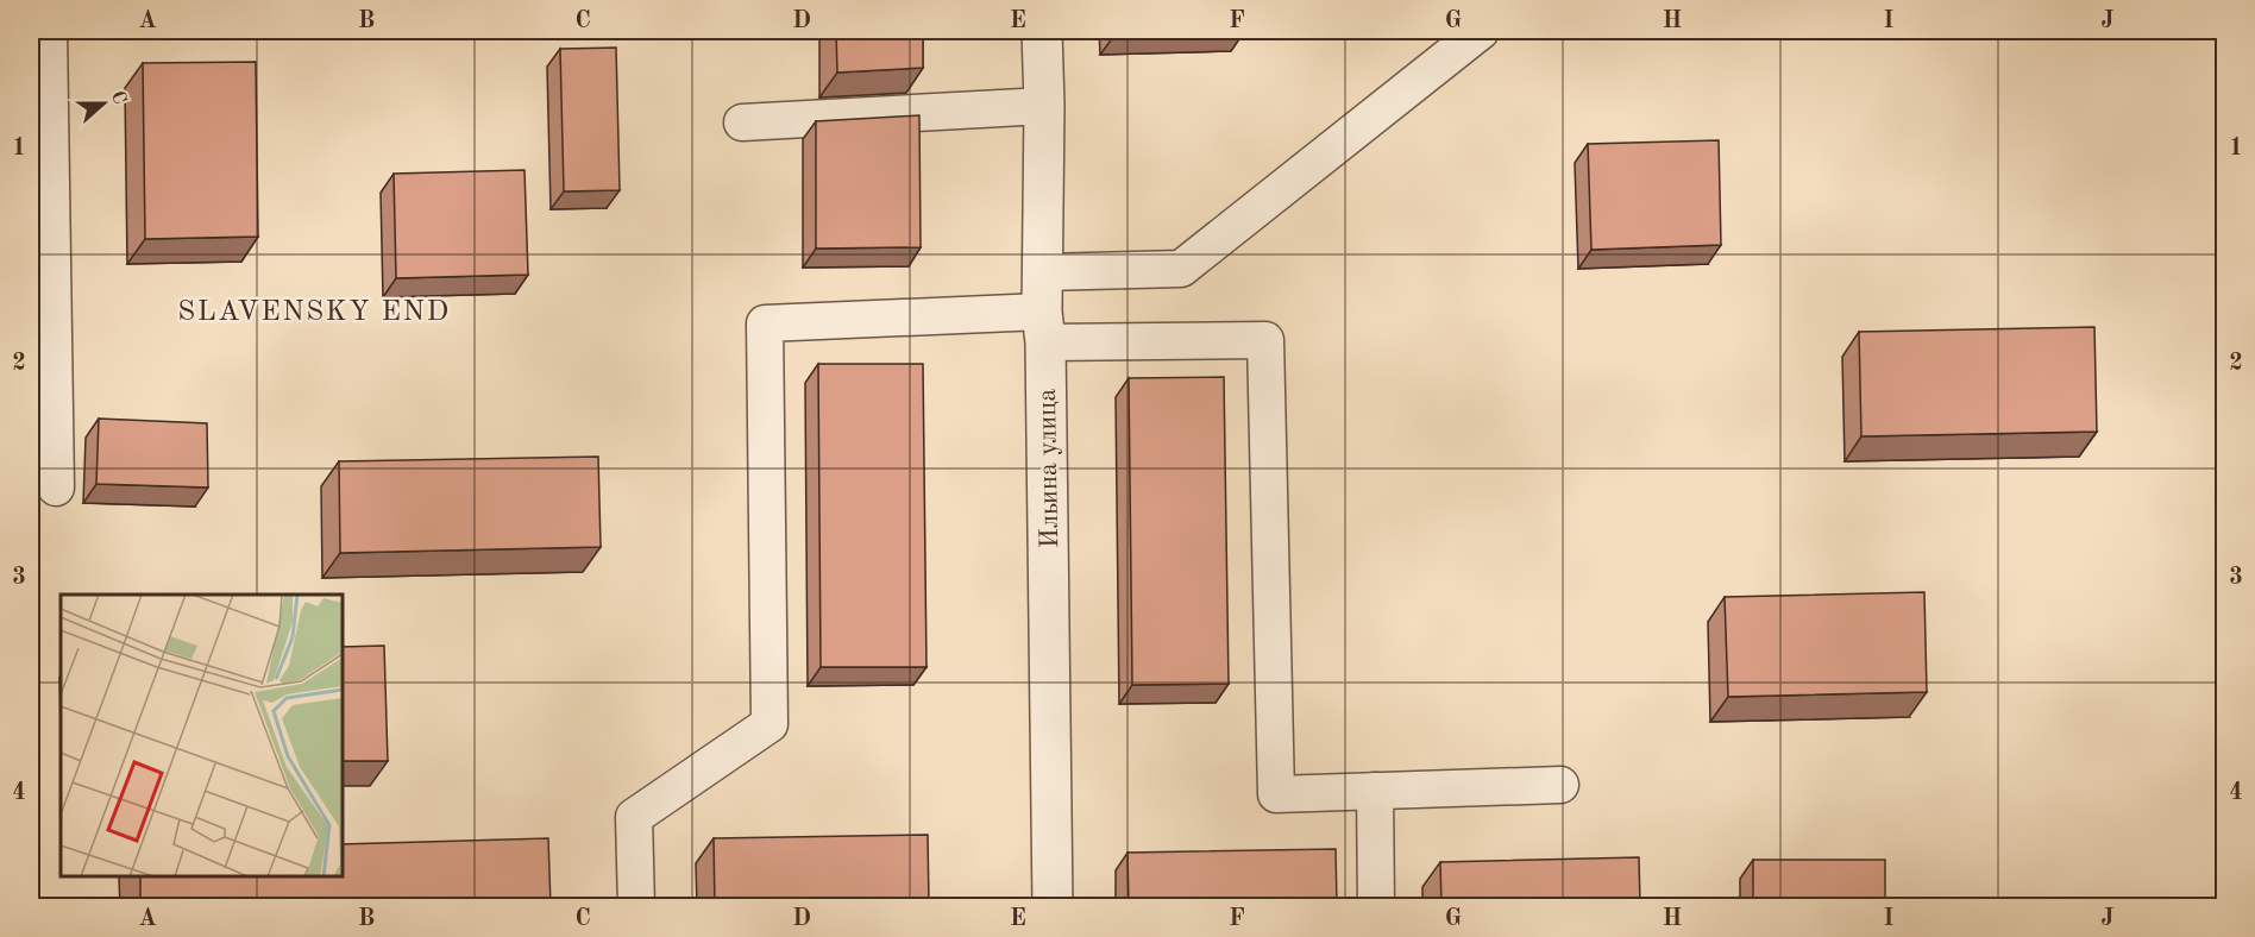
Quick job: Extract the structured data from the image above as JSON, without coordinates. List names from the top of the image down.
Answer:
{
  "streets": {
    "street": ["Ильина улица"]
  },
  "districts": ["SLAVENSKY END"],
  "north": "right",
  "grid": {
    "columns": [
      "A",
      "B",
      "C",
      "D",
      "E",
      "F",
      "G",
      "H",
      "I",
      "J"
    ],
    "rows": [
      "1",
      "2",
      "3",
      "4"
    ]
  }
}
